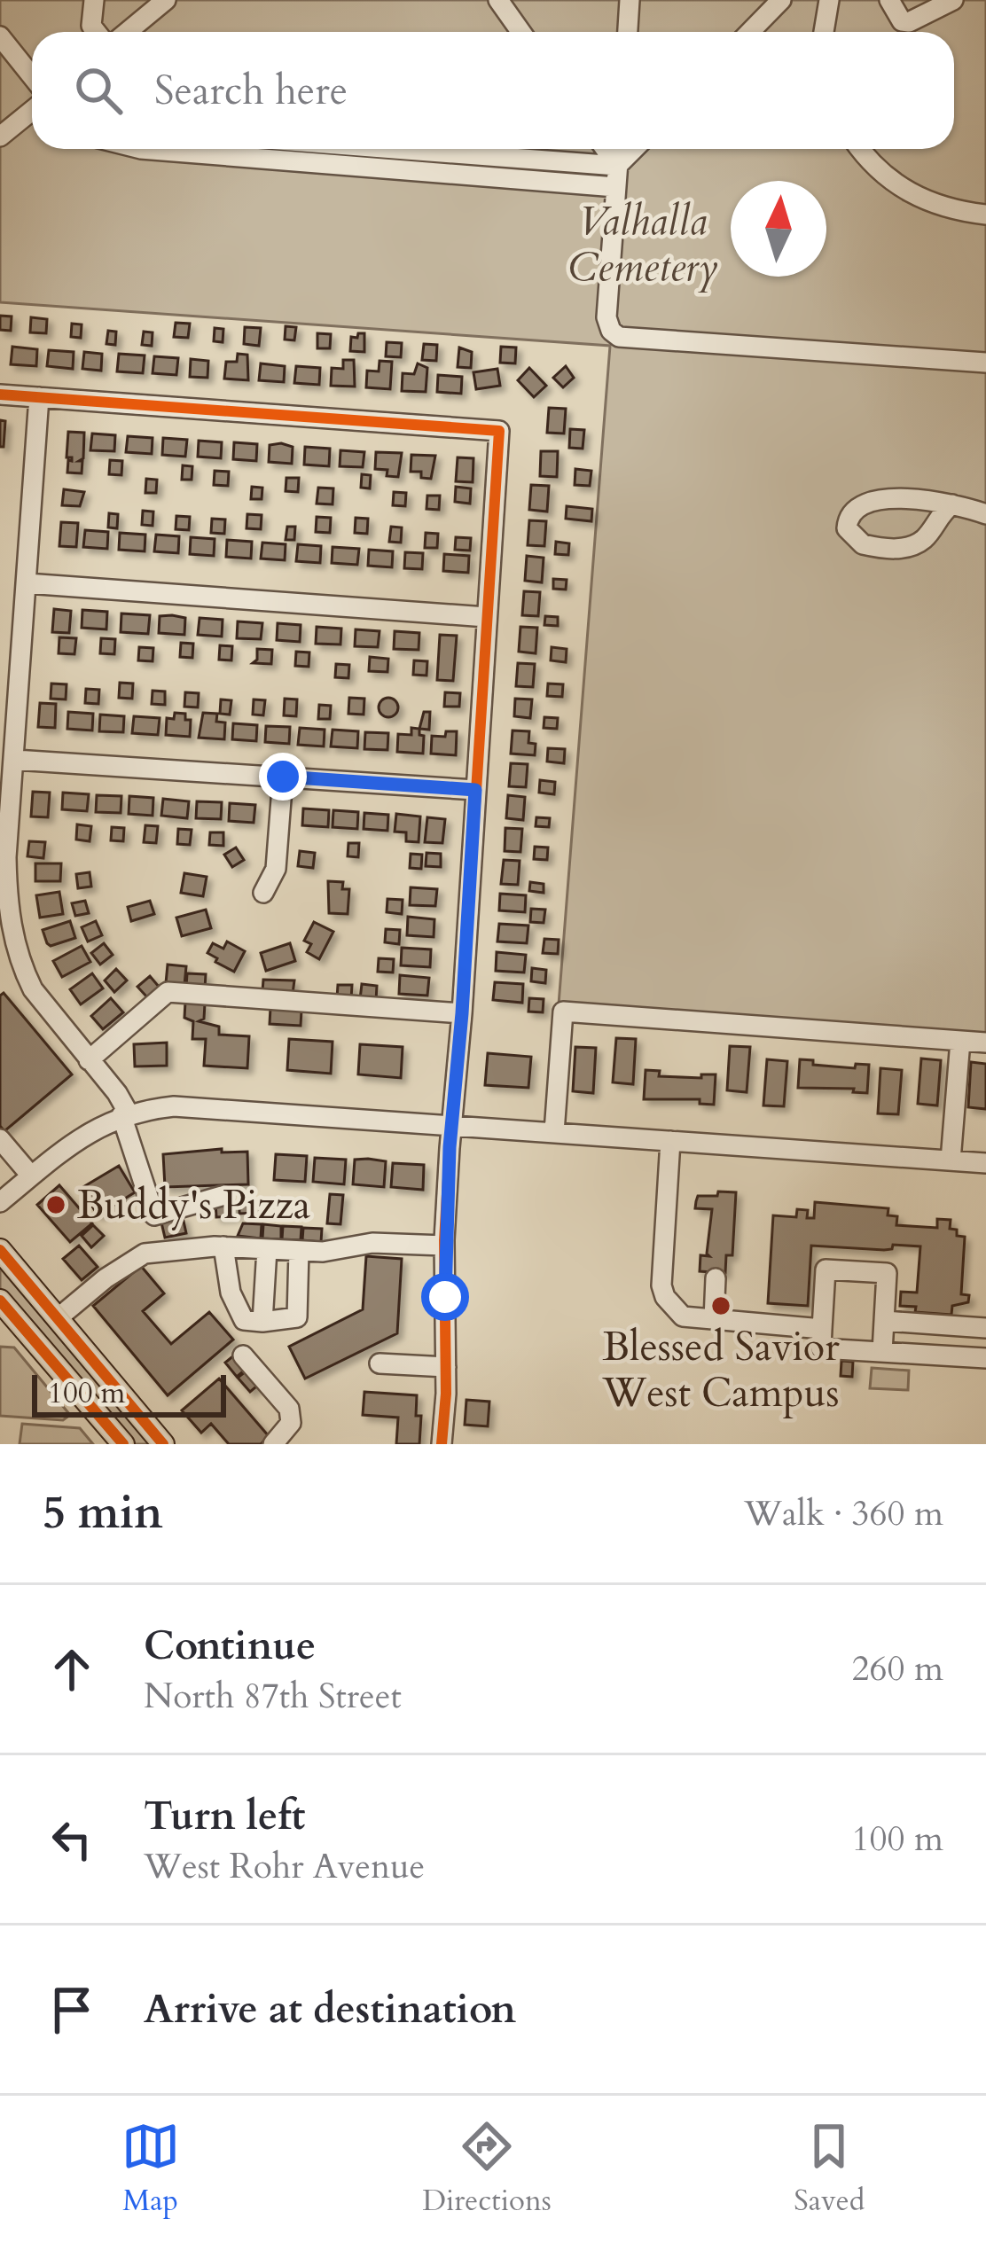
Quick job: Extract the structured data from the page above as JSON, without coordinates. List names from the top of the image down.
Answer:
{
  "parks": ["Valhalla Cemetery"],
  "places": ["Buddy's Pizza", "Blessed Savior West Campus"],
  "scale_bar": "100 m",
  "north": "top",
  "page": {
    "search": "Search here",
    "scale": "100 m",
    "heading": ["5 min", "Walk · 360 m"],
    "list": [
      ["Continue", "North 87th Street", "260 m"],
      ["Turn left", "West Rohr Avenue", "100 m"],
      "Arrive at destination"
    ],
    "nav": ["Map", "Directions", "Saved"]
  }
}
